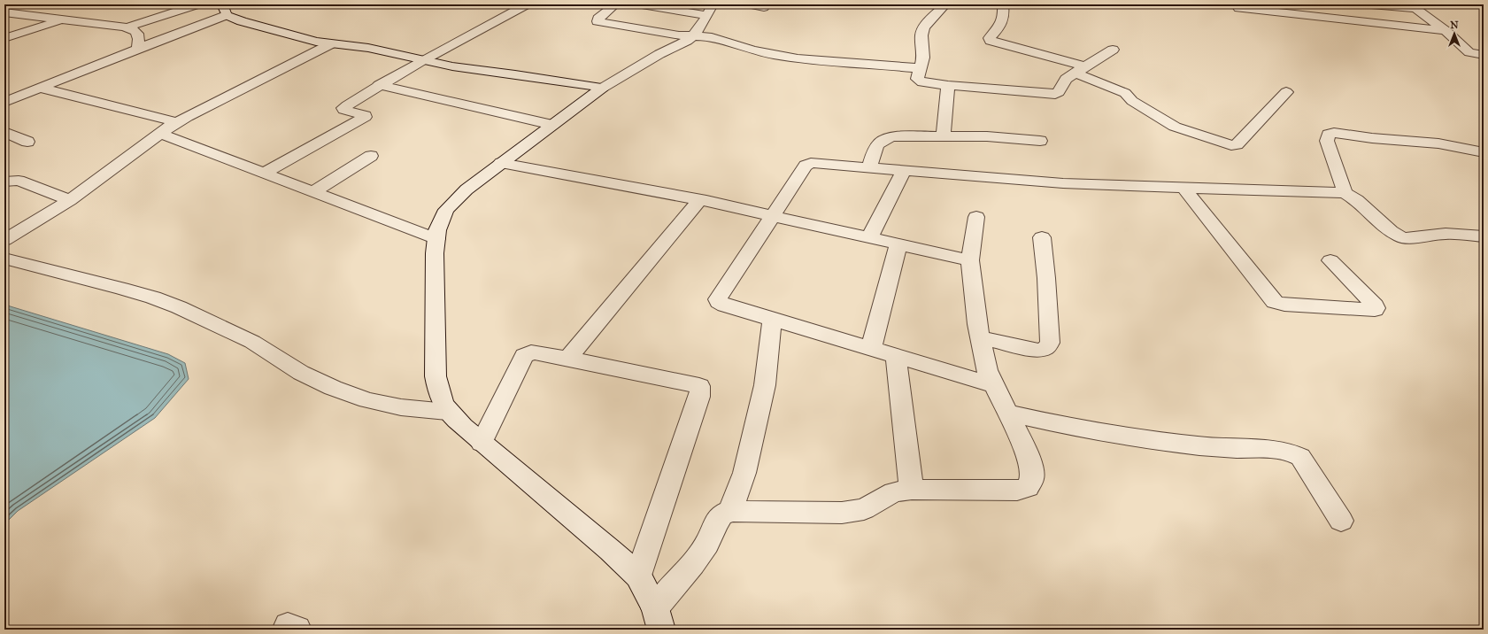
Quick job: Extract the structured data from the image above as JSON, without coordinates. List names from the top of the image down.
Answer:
{
  "north": "top"
}
